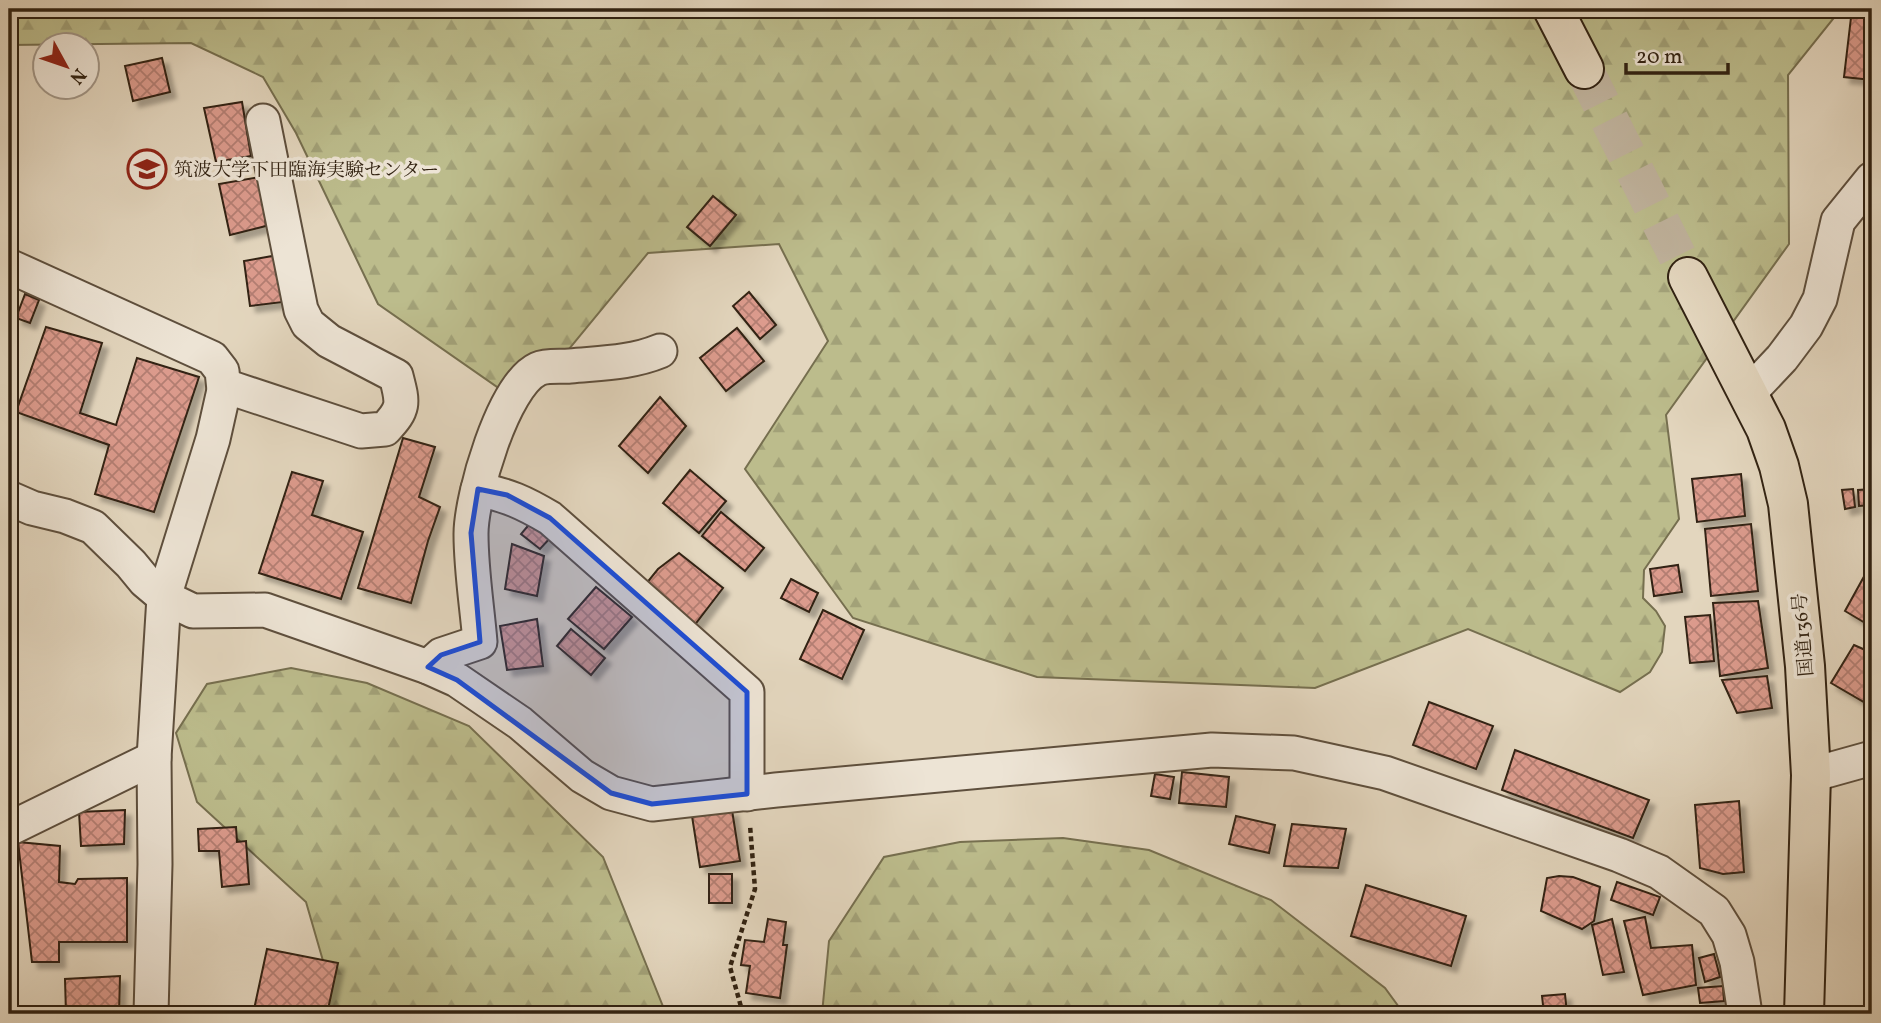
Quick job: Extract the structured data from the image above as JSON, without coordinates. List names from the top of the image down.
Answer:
{
  "streets": {
    "highway": ["国道136号"]
  },
  "places": {
    "school or university": ["筑波大学下田臨海実験センター"]
  },
  "scale_bar": "20 m",
  "north": "bottom right"
}
